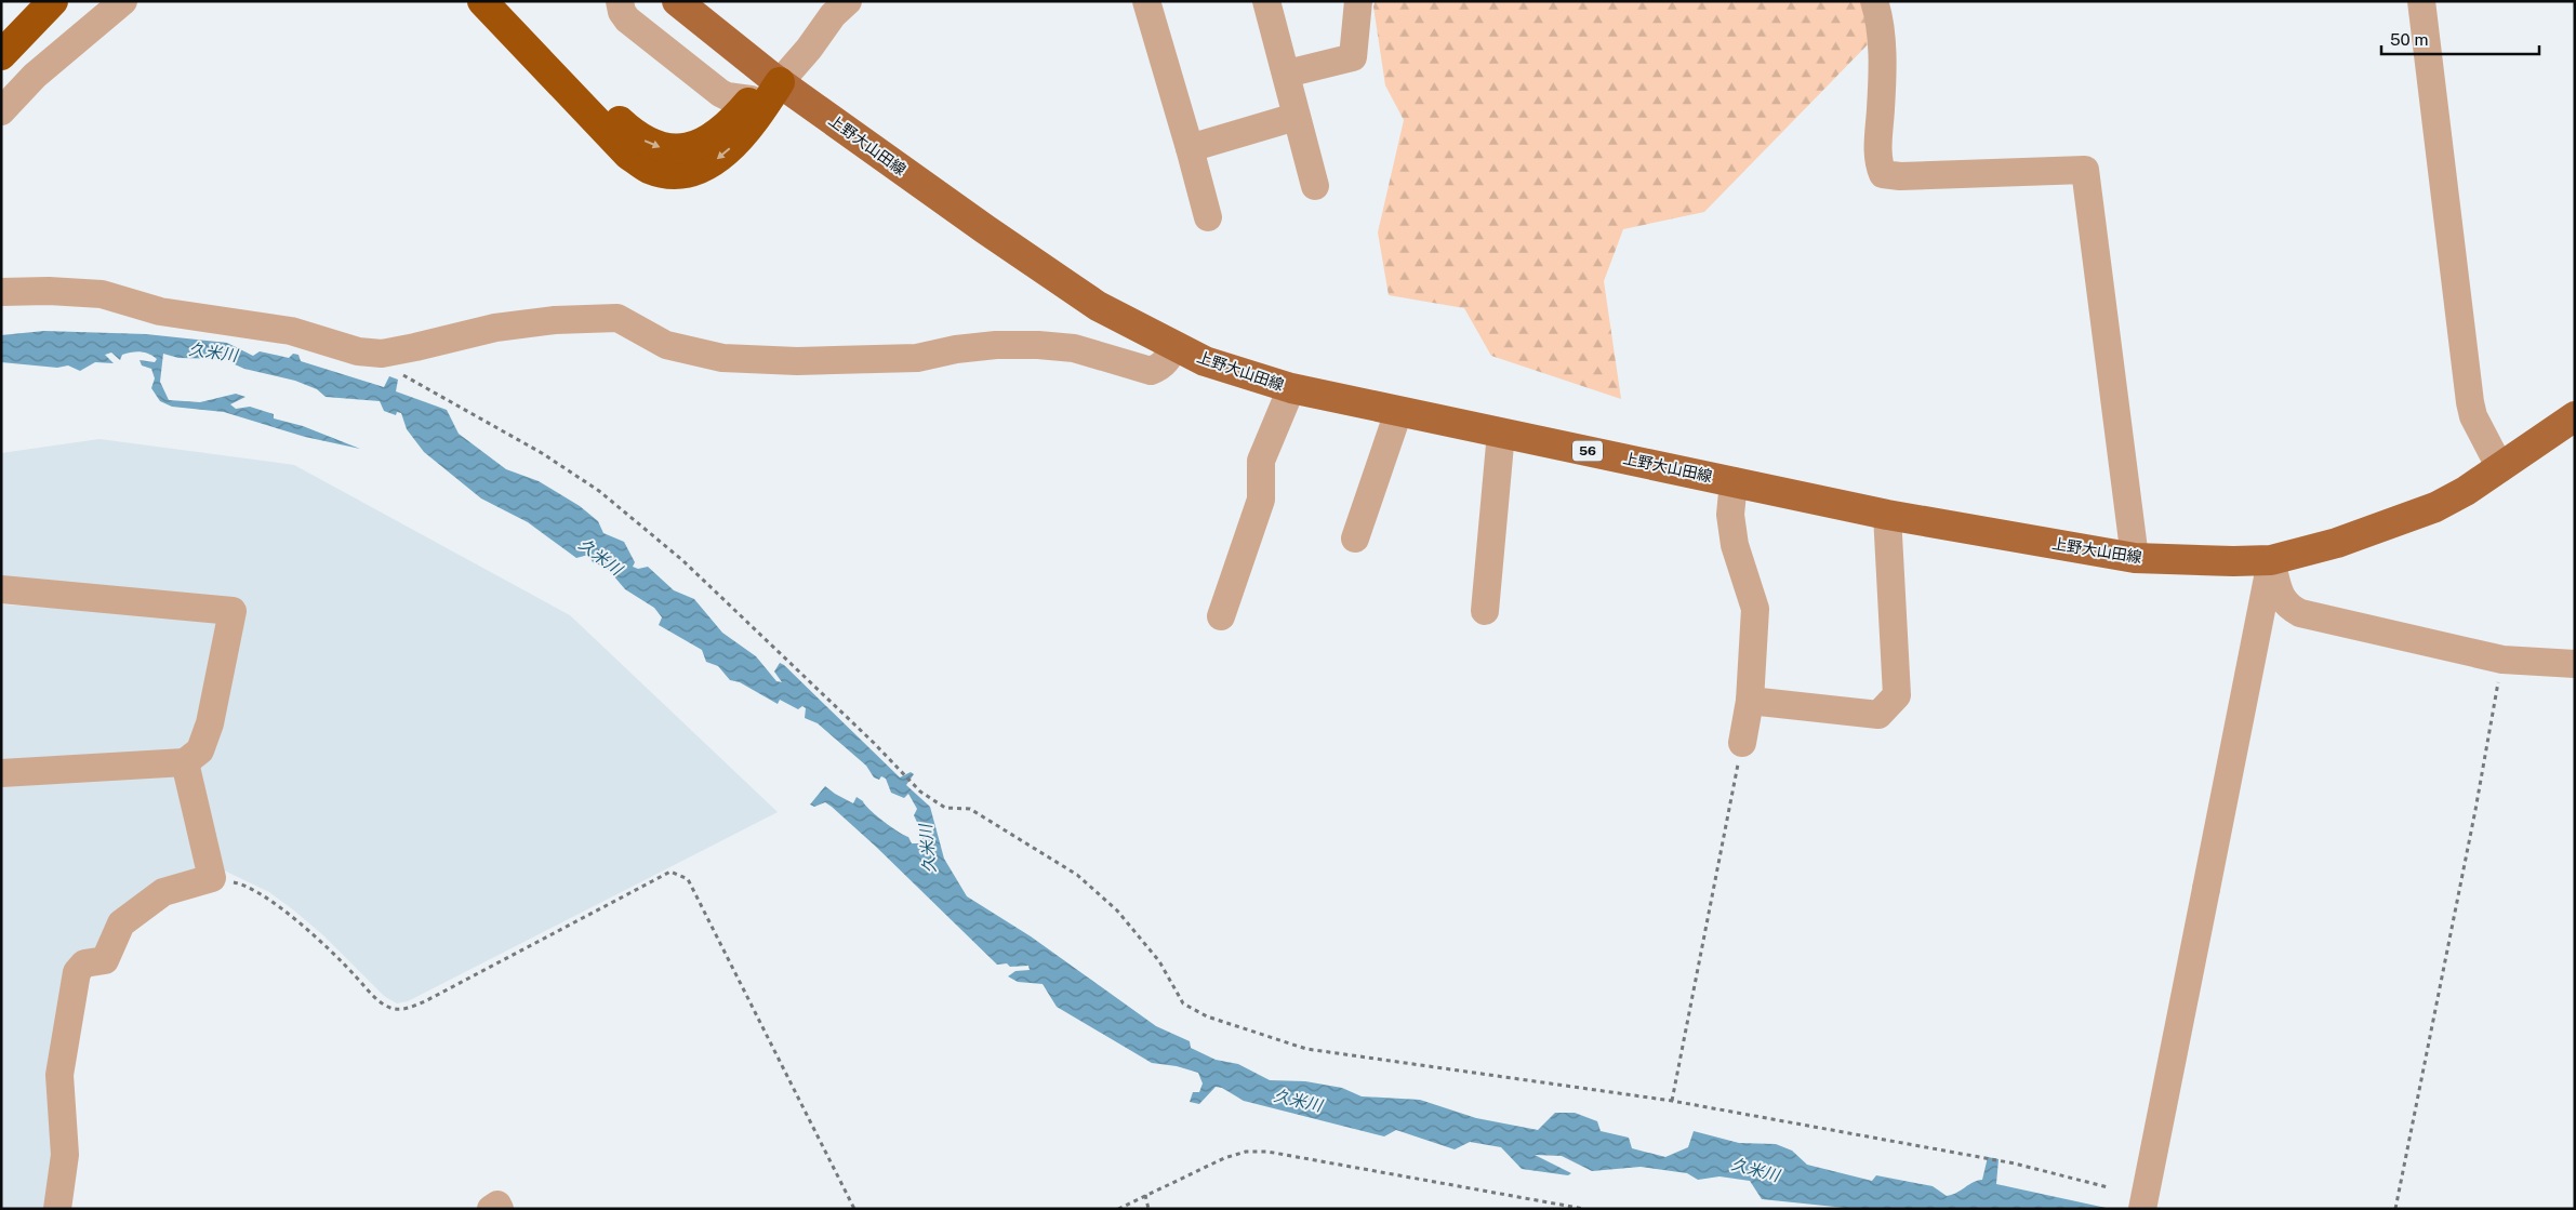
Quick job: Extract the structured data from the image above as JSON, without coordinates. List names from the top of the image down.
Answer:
{
  "streets": {
    "main road": ["上野大山田線", "56"]
  },
  "water": ["久米川"],
  "scale_bar": "50 m"
}
